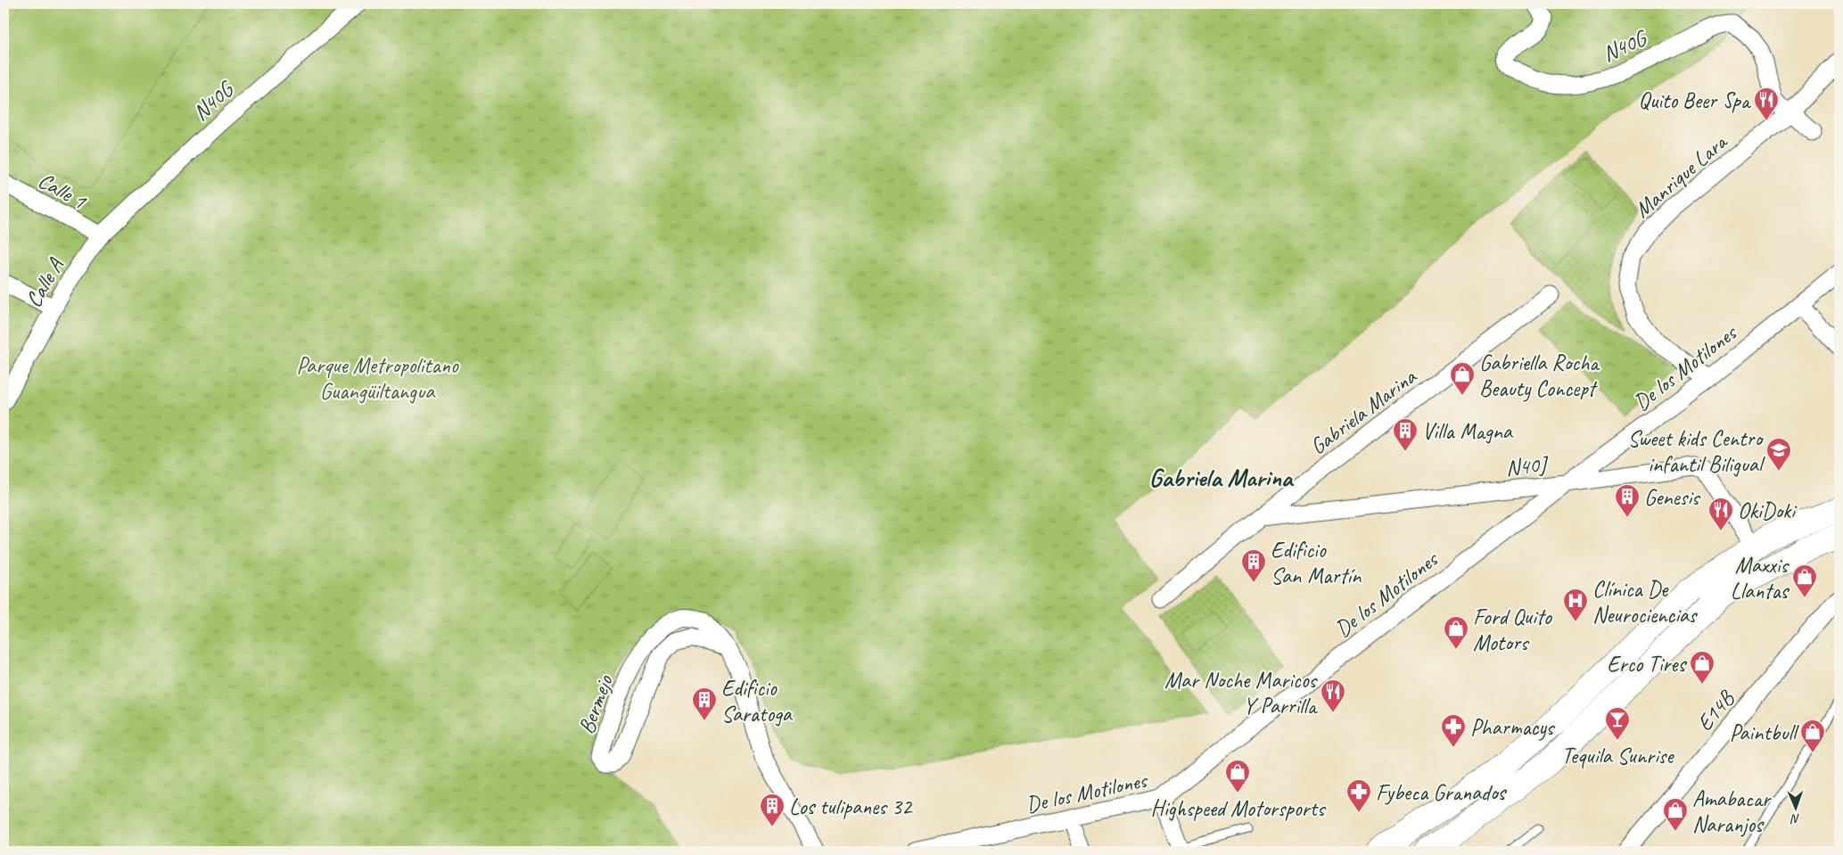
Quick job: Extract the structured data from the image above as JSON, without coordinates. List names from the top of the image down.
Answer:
{
  "streets": {
    "street": [
      "N40G",
      "Manrique Lara",
      "Calle 1",
      "Calle A",
      "De los Motilones",
      "Gabriela Marina",
      "N40J",
      "Bermejo",
      "E14B"
    ]
  },
  "crossings": [
    ["N40G", "Manrique Lara"],
    ["N40G", "Calle 1"],
    ["N40G", "Calle A"],
    ["Manrique Lara", "De los Motilones"],
    ["Calle 1", "Calle A"],
    ["De los Motilones", "N40J"],
    ["Gabriela Marina", "N40J"]
  ],
  "districts": ["Gabriela Marina"],
  "parks": ["Parque Metropolitano Guangüiltangua"],
  "places": {
    "restaurant": ["Quito Beer Spa", "OkiDoki", "Mar Noche Maricos Y Parrilla"],
    "shop": [
      "Gabriella Rocha Beauty Concept",
      "Maxxis Llantas",
      "Ford Quito Motors",
      "Erco Tires",
      "Paintbull",
      "Highspeed Motorsports",
      "Amabacar Naranjos"
    ],
    "building": [
      "Villa Magna",
      "Genesis",
      "Edificio San Martín",
      "Edificio Saratoga",
      "Los tulipanes 32"
    ],
    "school or university": ["Sweet kids Centro infantil Biligual"],
    "hospital": ["Clínica De Neurociencias"],
    "bar": ["Tequila Sunrise"],
    "pharmacy": ["Pharmacys", "Fybeca Granados"]
  },
  "north": "bottom"
}
